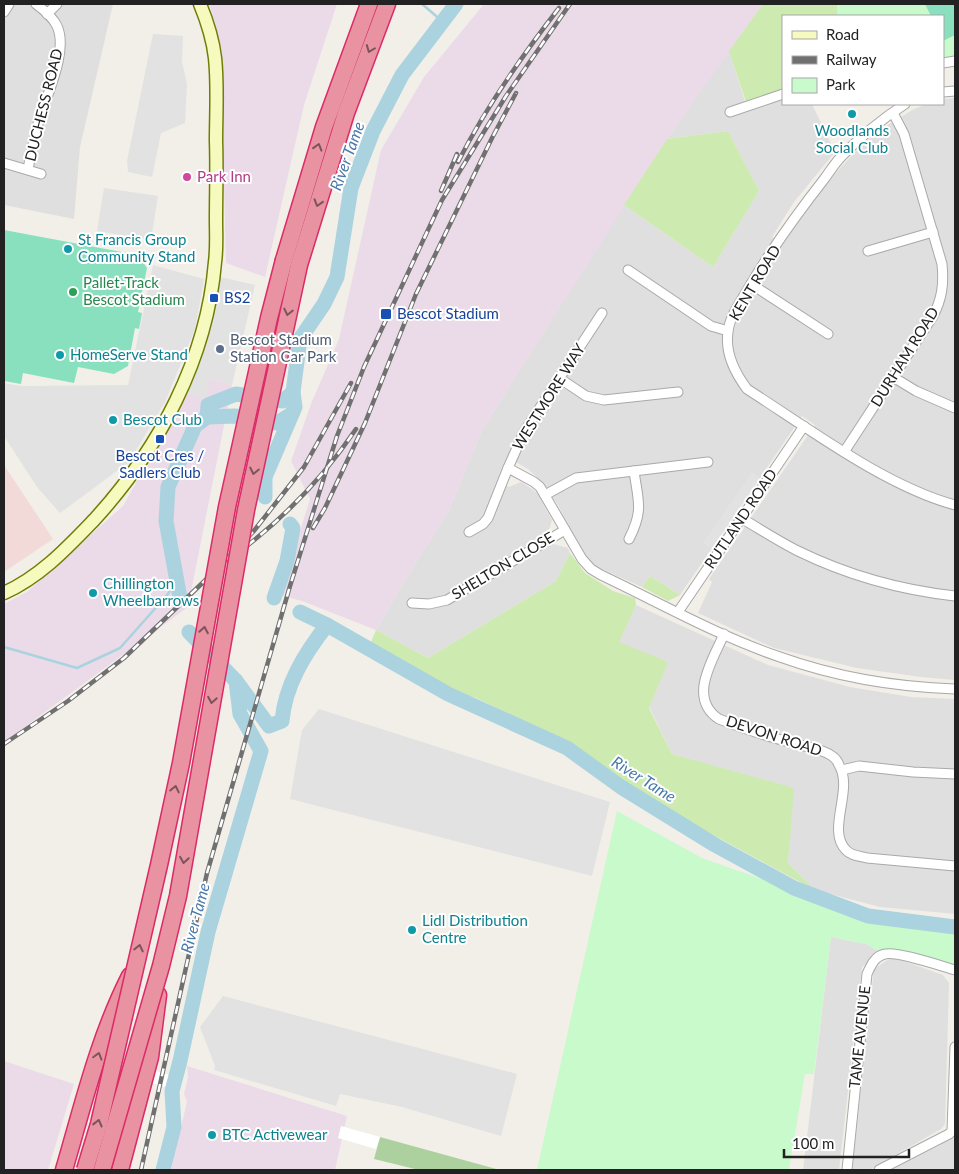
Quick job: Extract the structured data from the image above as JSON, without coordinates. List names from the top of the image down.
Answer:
{
  "streets": {
    "street": [
      "DUCHESS ROAD",
      "KENT ROAD",
      "DURHAM ROAD",
      "WESTMORE WAY",
      "RUTLAND ROAD",
      "SHELTON CLOSE",
      "DEVON ROAD",
      "TAME AVENUE"
    ]
  },
  "crossings": [
    ["KENT ROAD", "DURHAM ROAD"],
    ["KENT ROAD", "RUTLAND ROAD"]
  ],
  "water": ["River Tame"],
  "places": {
    "other": [
      "Woodlands Social Club",
      "Park Inn",
      "St Francis Group Community Stand",
      "Pallet-Track Bescot Stadium",
      "Bescot Stadium Station Car Park",
      "HomeServe Stand",
      "Bescot Club",
      "Chillington Wheelbarrows",
      "Lidl Distribution Centre",
      "BTC Activewear"
    ],
    "transit": ["BS2", "Bescot Stadium", "Bescot Cres / Sadlers Club"]
  },
  "legend": ["Road", "Railway", "Park"],
  "scale_bar": "100 m"
}
